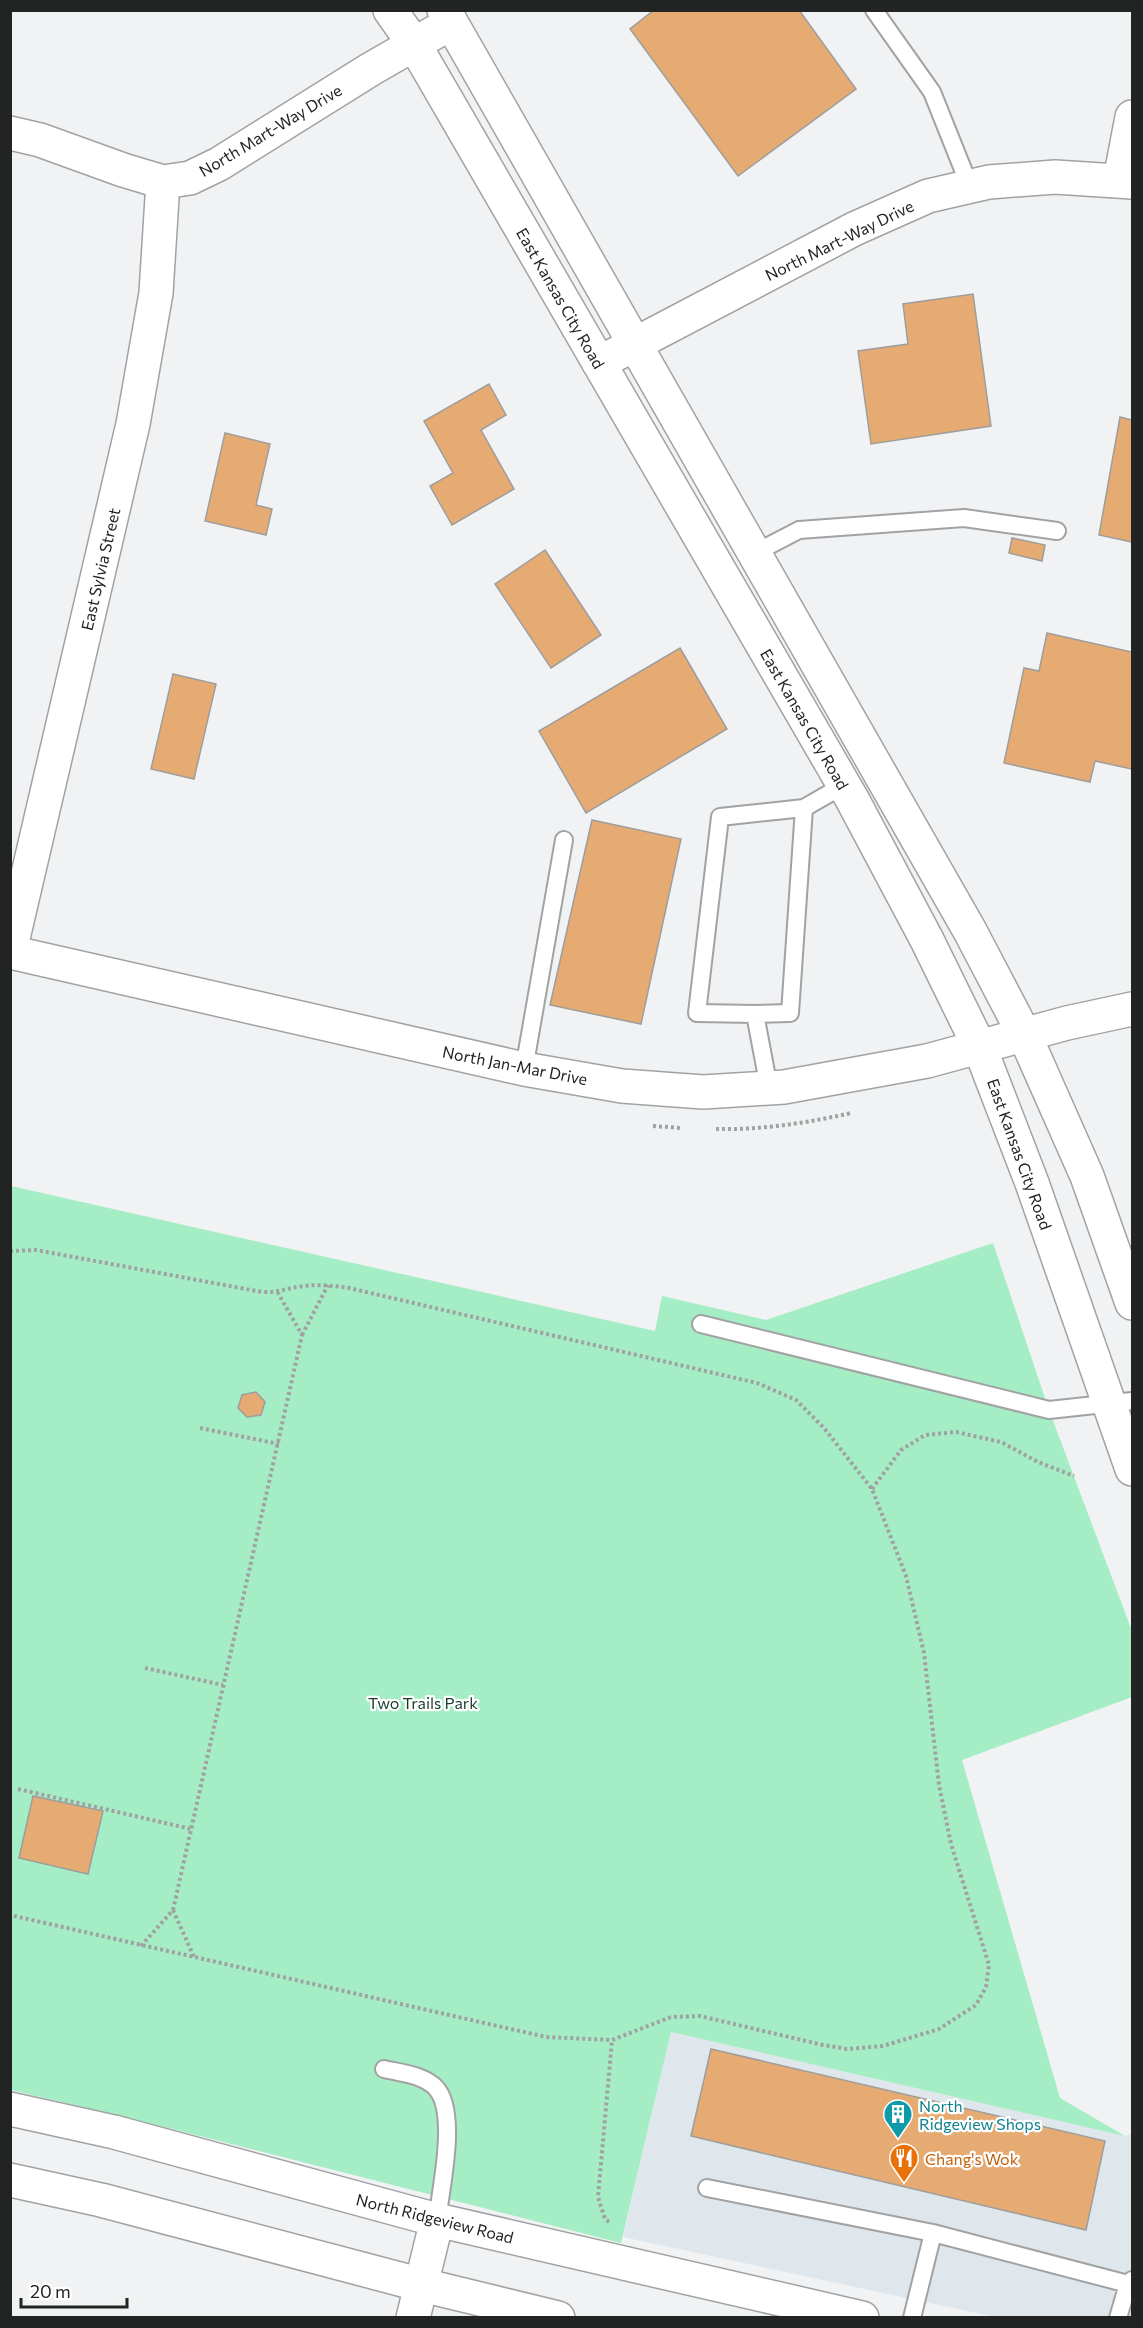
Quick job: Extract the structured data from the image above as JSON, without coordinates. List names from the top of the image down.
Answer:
{
  "streets": {
    "main road": [
      "North Mart-Way Drive",
      "East Kansas City Road",
      "East Sylvia Street",
      "North Jan-Mar Drive",
      "North Ridgeview Road"
    ]
  },
  "crossings": [
    ["North Mart-Way Drive", "East Kansas City Road"],
    ["North Mart-Way Drive", "East Sylvia Street"],
    ["East Kansas City Road", "North Jan-Mar Drive"],
    ["East Sylvia Street", "North Jan-Mar Drive"]
  ],
  "parks": ["Two Trails Park"],
  "places": {
    "building": ["North Ridgeview Shops"],
    "restaurant": ["Chang's Wok"]
  },
  "scale_bar": "20 m"
}
